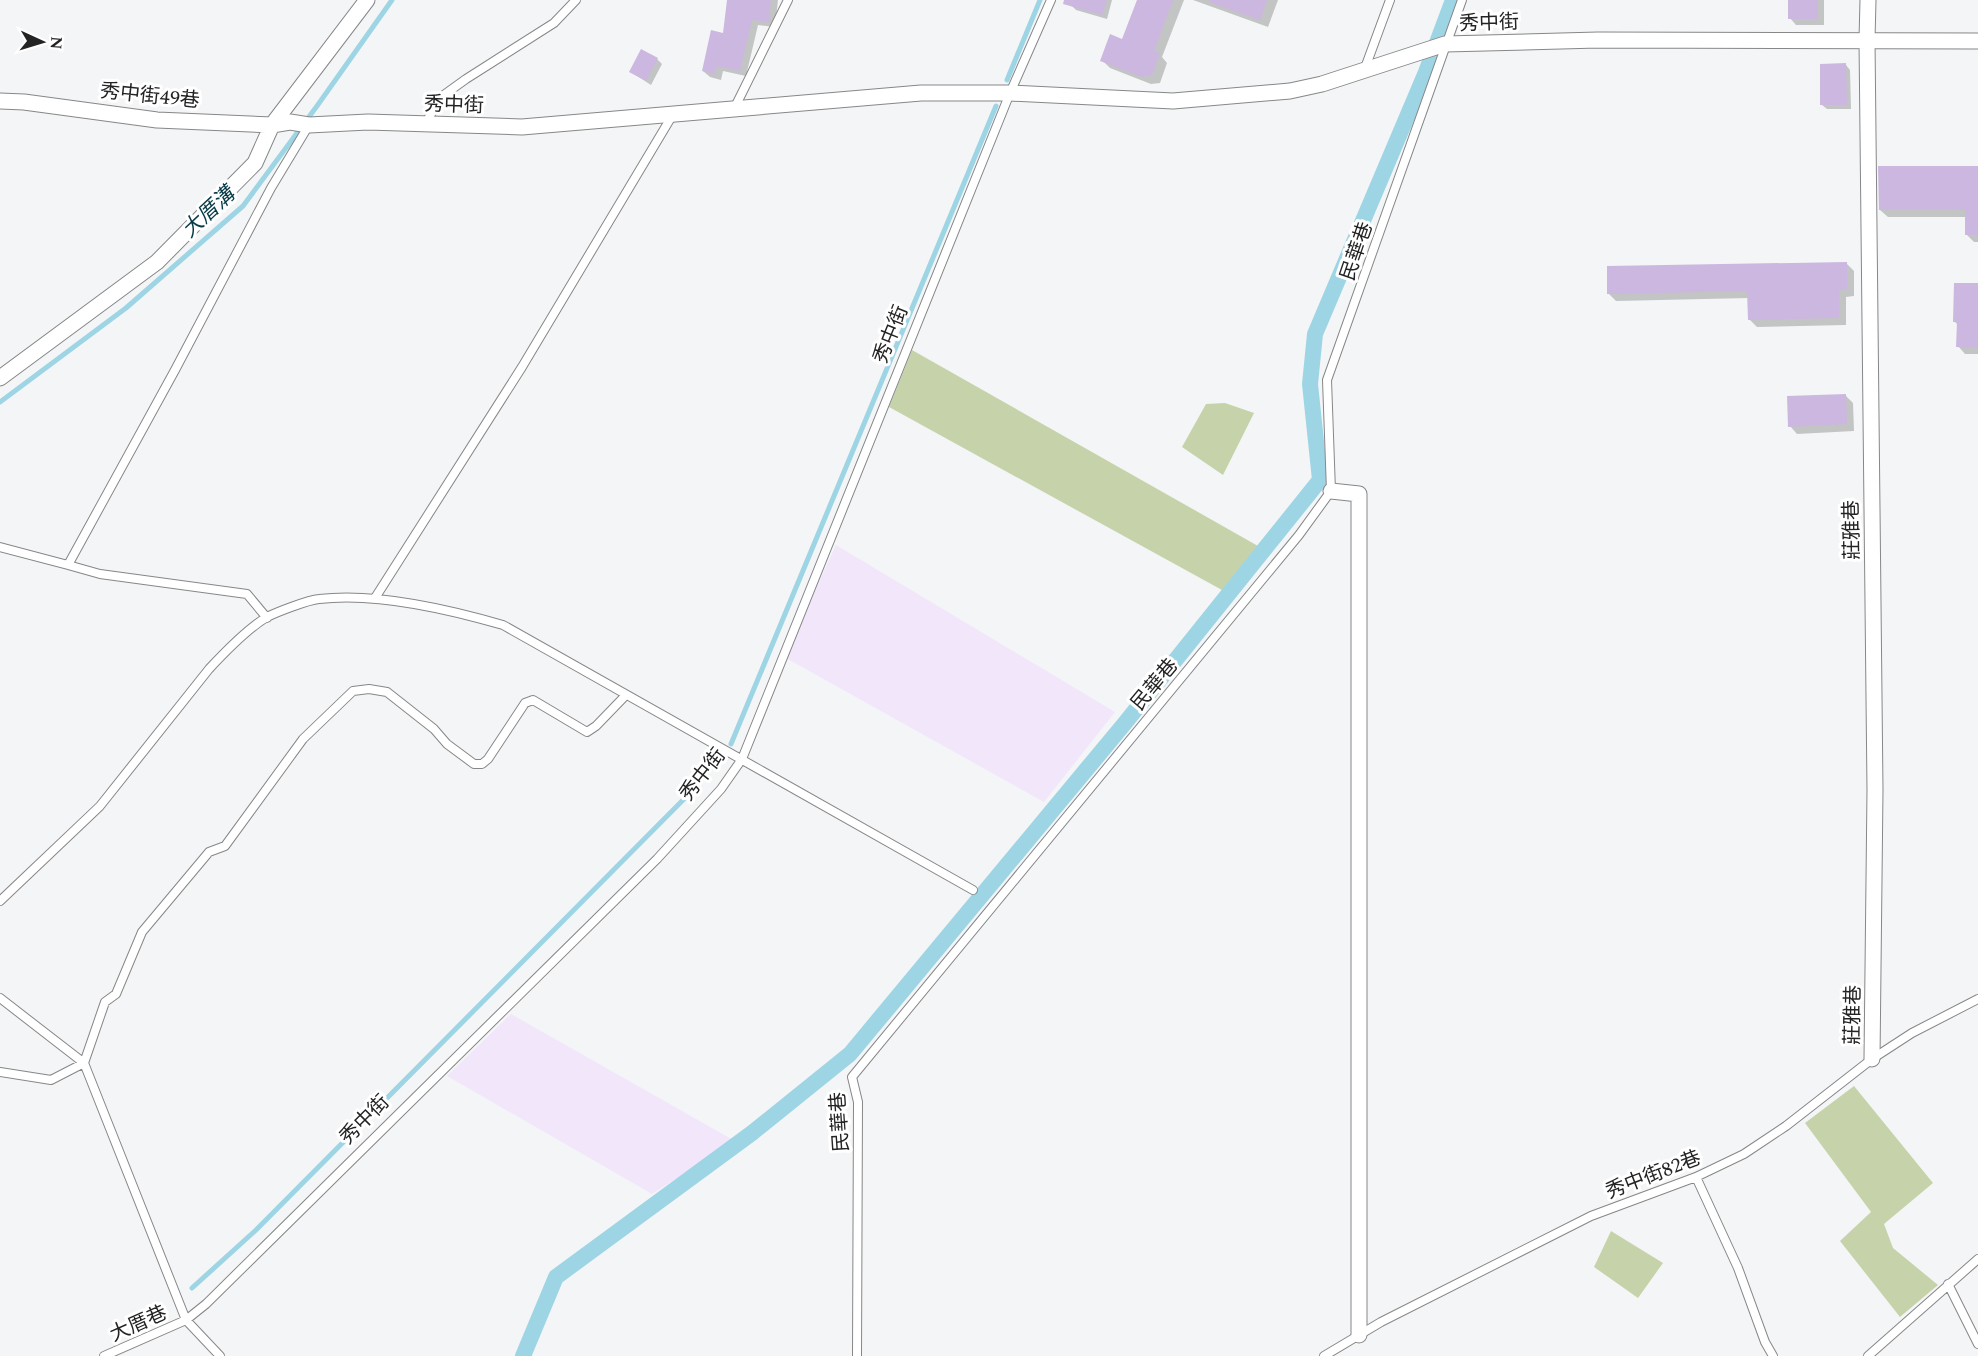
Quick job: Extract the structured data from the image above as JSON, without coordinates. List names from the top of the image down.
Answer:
{
  "streets": {
    "street": ["秀中街", "秀中街49巷", "莊雅巷"],
    "lane": ["民華巷", "秀中街82巷", "大厝巷"]
  },
  "crossings": [
    ["秀中街", "秀中街49巷"],
    ["秀中街", "民華巷"],
    ["秀中街", "莊雅巷"],
    ["秀中街", "大厝巷"],
    ["莊雅巷", "秀中街82巷"]
  ],
  "water": ["大厝溝"],
  "north": "right"
}
